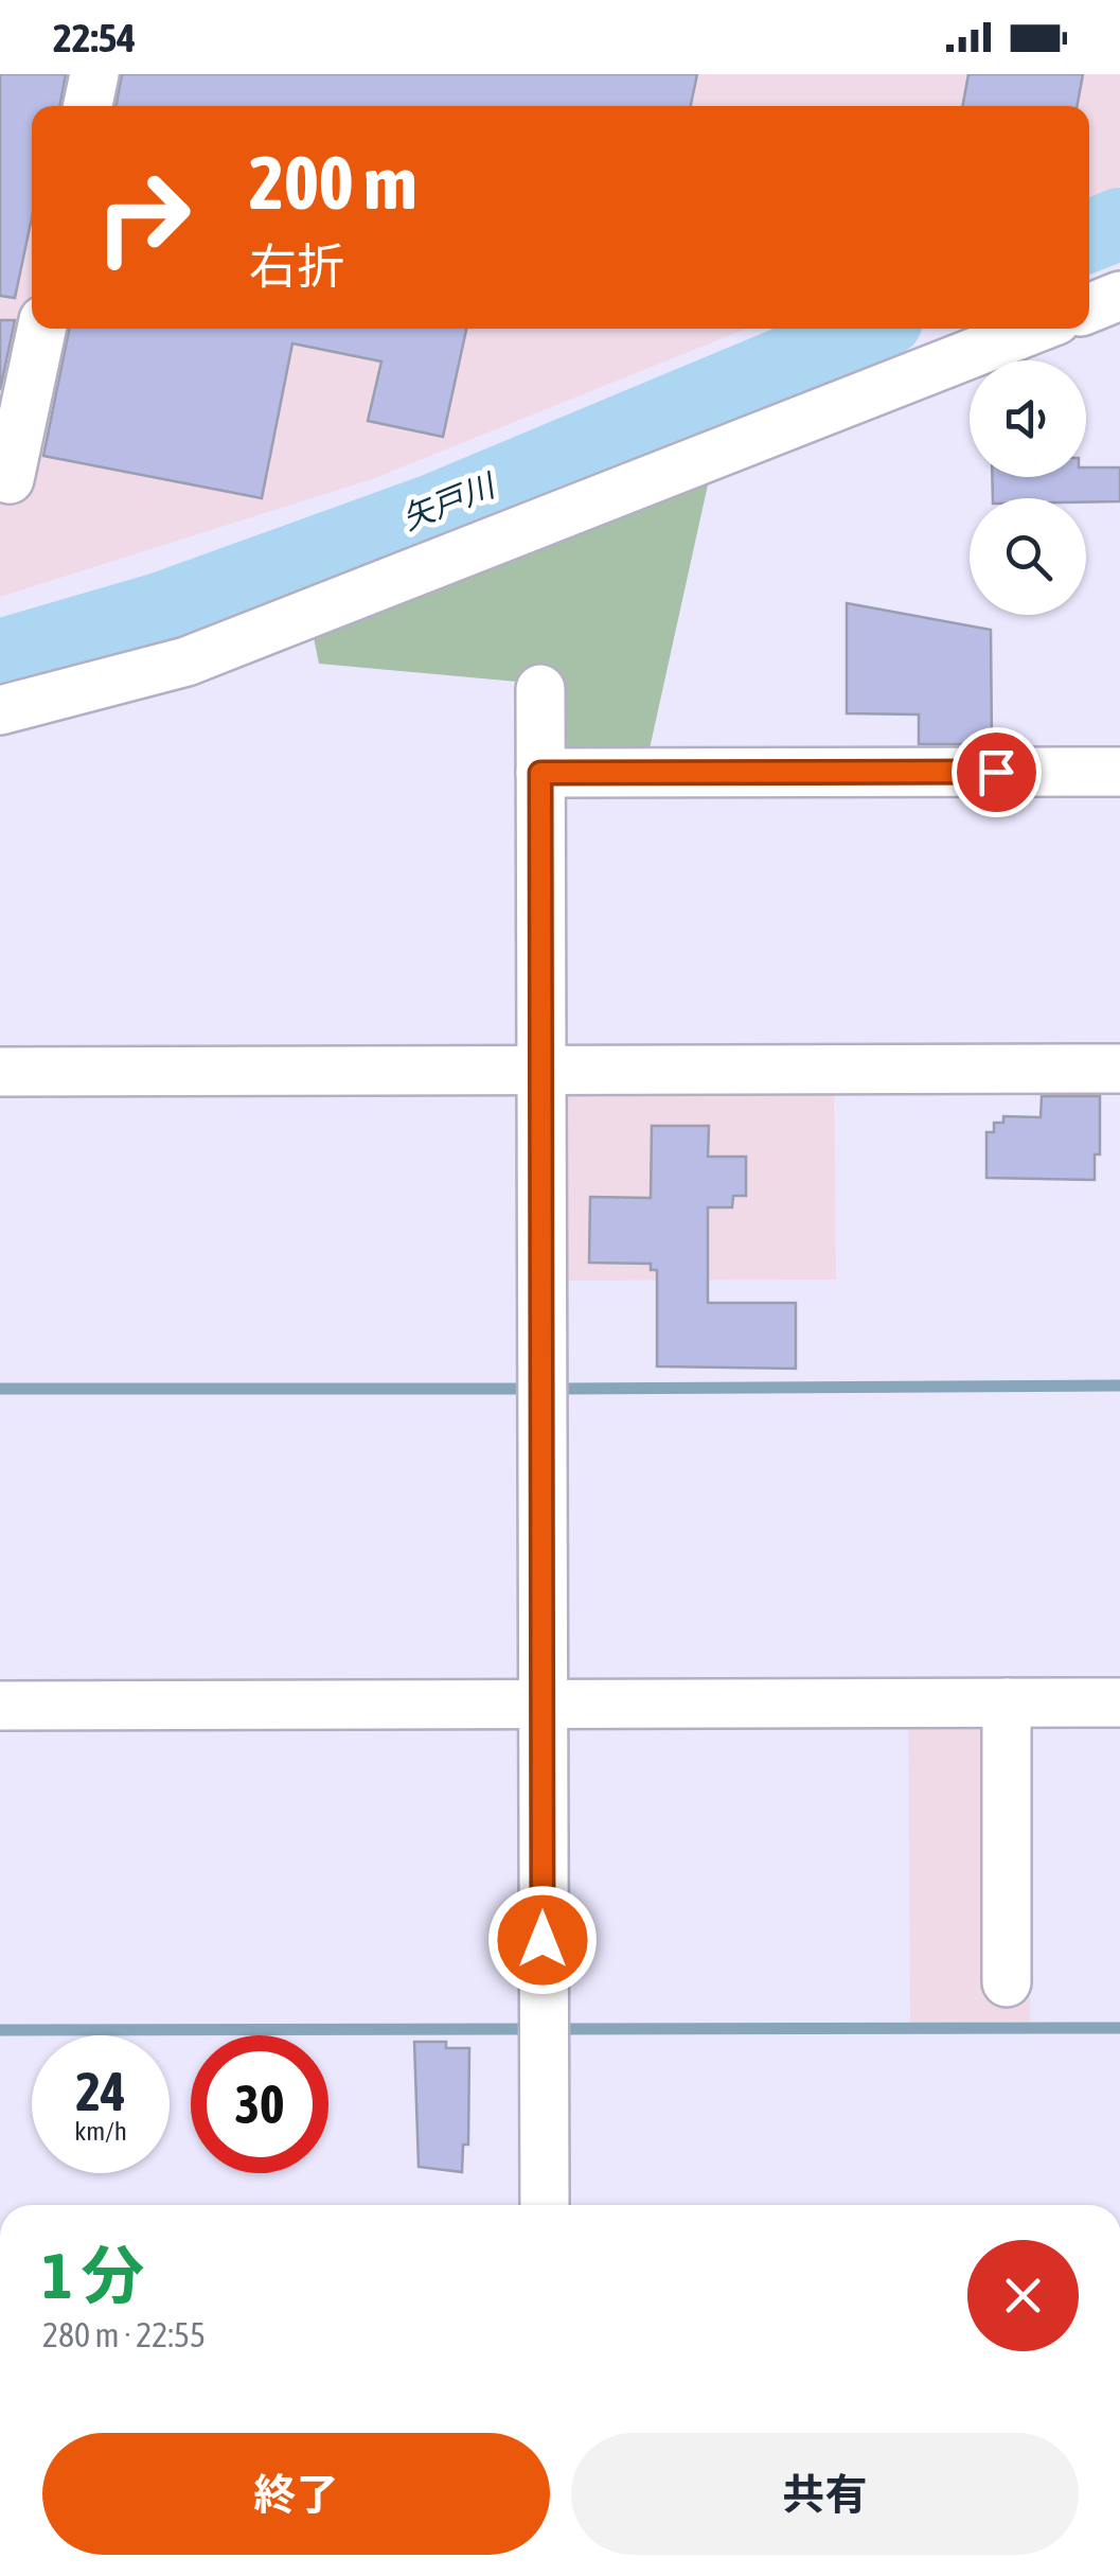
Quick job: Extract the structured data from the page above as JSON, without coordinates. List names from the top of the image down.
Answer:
{
  "water": ["矢戸川"],
  "page": {
    "status": "22:54",
    "turn": ["200 m", "右折"],
    "speed": "24 km/h",
    "limit": "30",
    "heading": ["1 分", "280 m · 22:55"],
    "buttons": ["終了", "共有"]
  }
}
